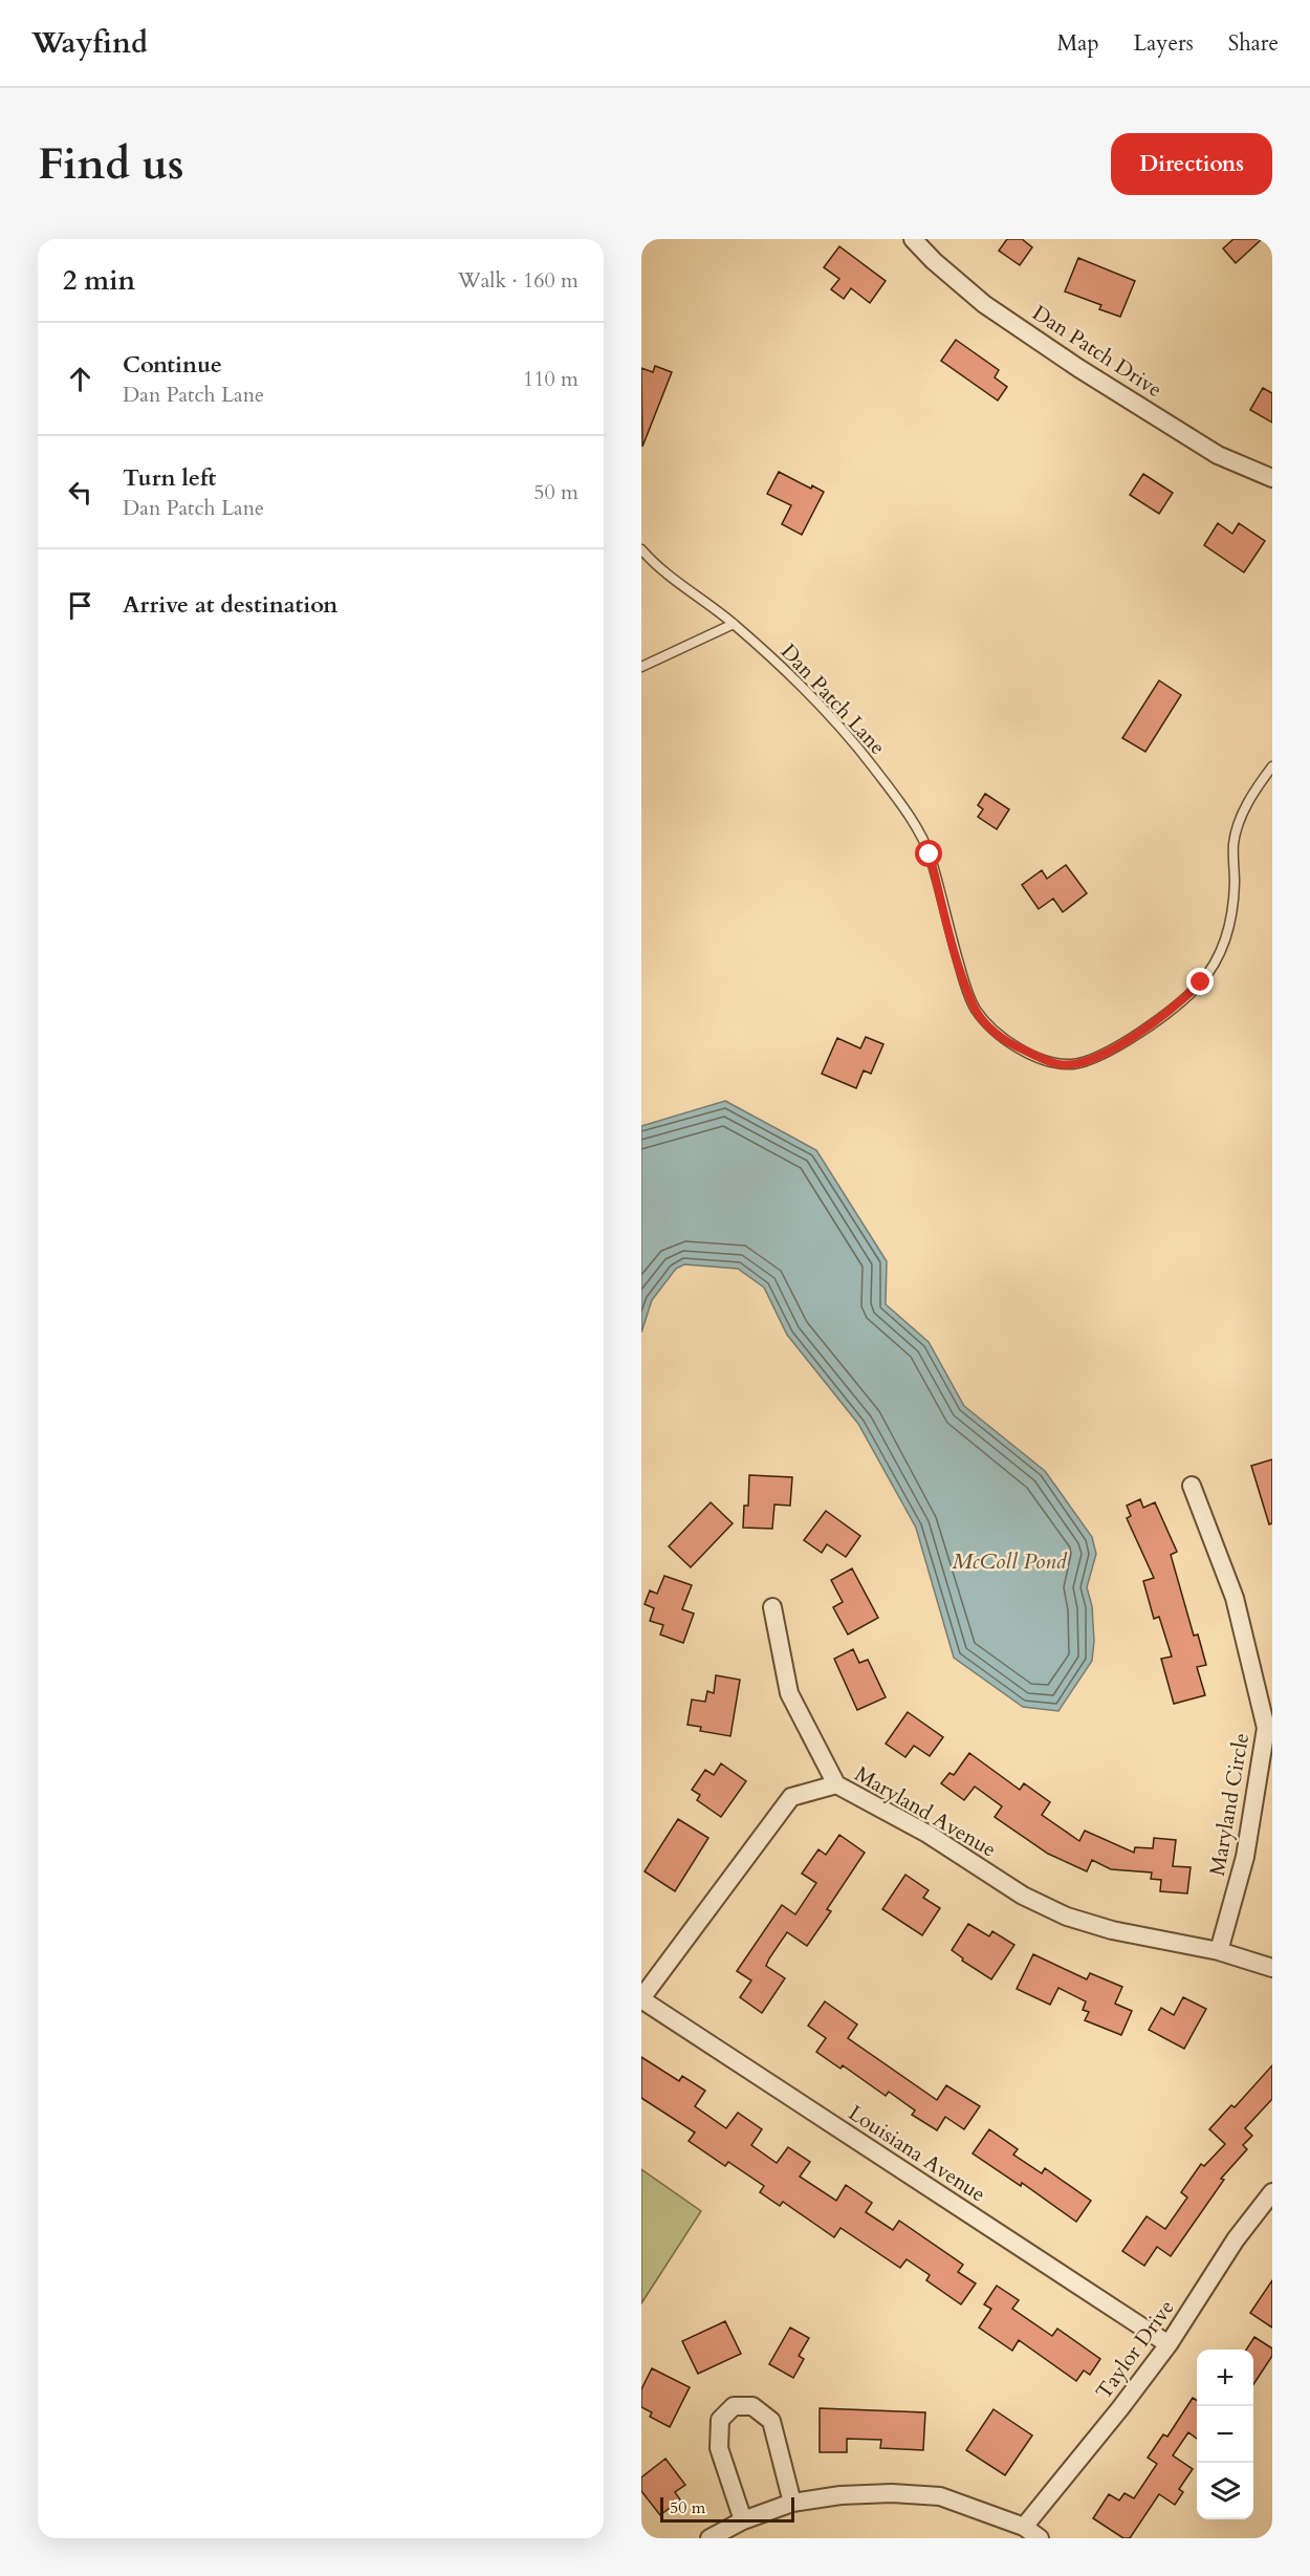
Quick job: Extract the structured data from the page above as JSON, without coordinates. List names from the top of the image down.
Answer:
{
  "streets": {
    "street": [
      "Dan Patch Drive",
      "Maryland Circle",
      "Maryland Avenue",
      "Louisiana Avenue",
      "Taylor Drive"
    ],
    "lane": ["Dan Patch Lane"]
  },
  "crossings": [
    ["Maryland Circle", "Maryland Avenue"],
    ["Maryland Avenue", "Louisiana Avenue"],
    ["Louisiana Avenue", "Taylor Drive"]
  ],
  "water": ["McColl Pond"],
  "scale_bar": "50 m",
  "page": {
    "header": "Wayfind",
    "nav": ["Map", "Layers", "Share"],
    "buttons": "Directions",
    "title": "Find us",
    "heading": ["2 min", "Walk · 160 m"],
    "list": [
      ["Continue", "Dan Patch Lane", "110 m"],
      ["Turn left", "Dan Patch Lane", "50 m"],
      "Arrive at destination"
    ],
    "map_buttons": ["+", "−"],
    "scale": "50 m"
  }
}
